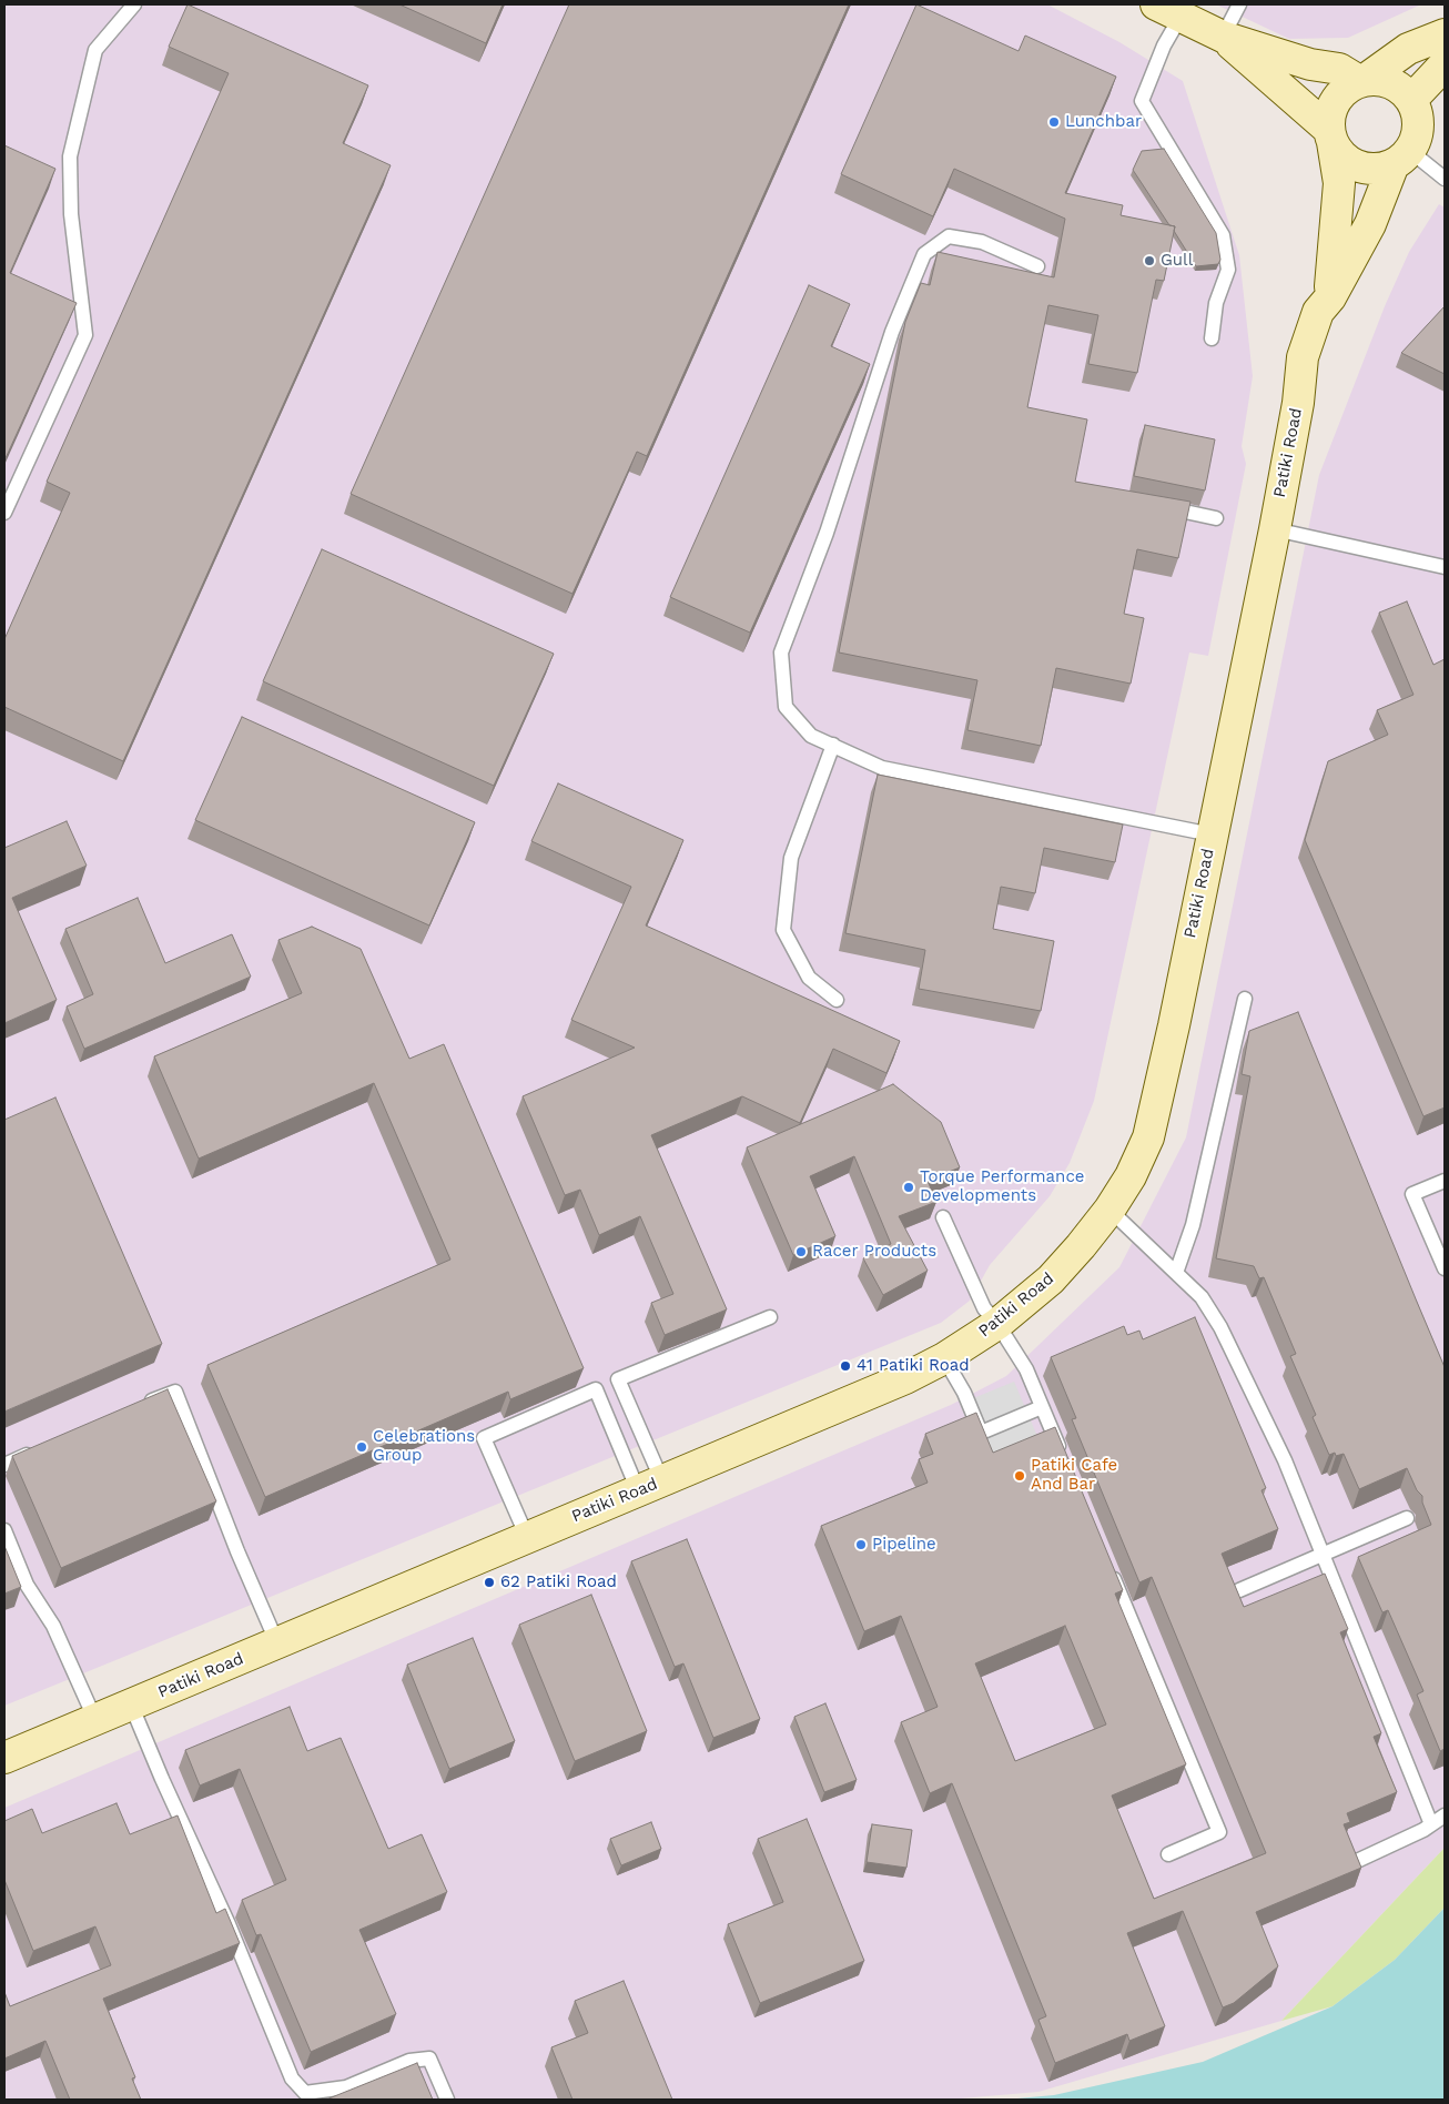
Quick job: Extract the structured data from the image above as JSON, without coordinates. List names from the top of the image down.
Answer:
{
  "streets": {
    "main road": ["Patiki Road"]
  },
  "places": [
    "Lunchbar",
    "Gull",
    "Torque Performance Developments",
    "Racer Products",
    "41 Patiki Road",
    "Celebrations Group",
    "Patiki Cafe And Bar",
    "Pipeline",
    "62 Patiki Road"
  ]
}
